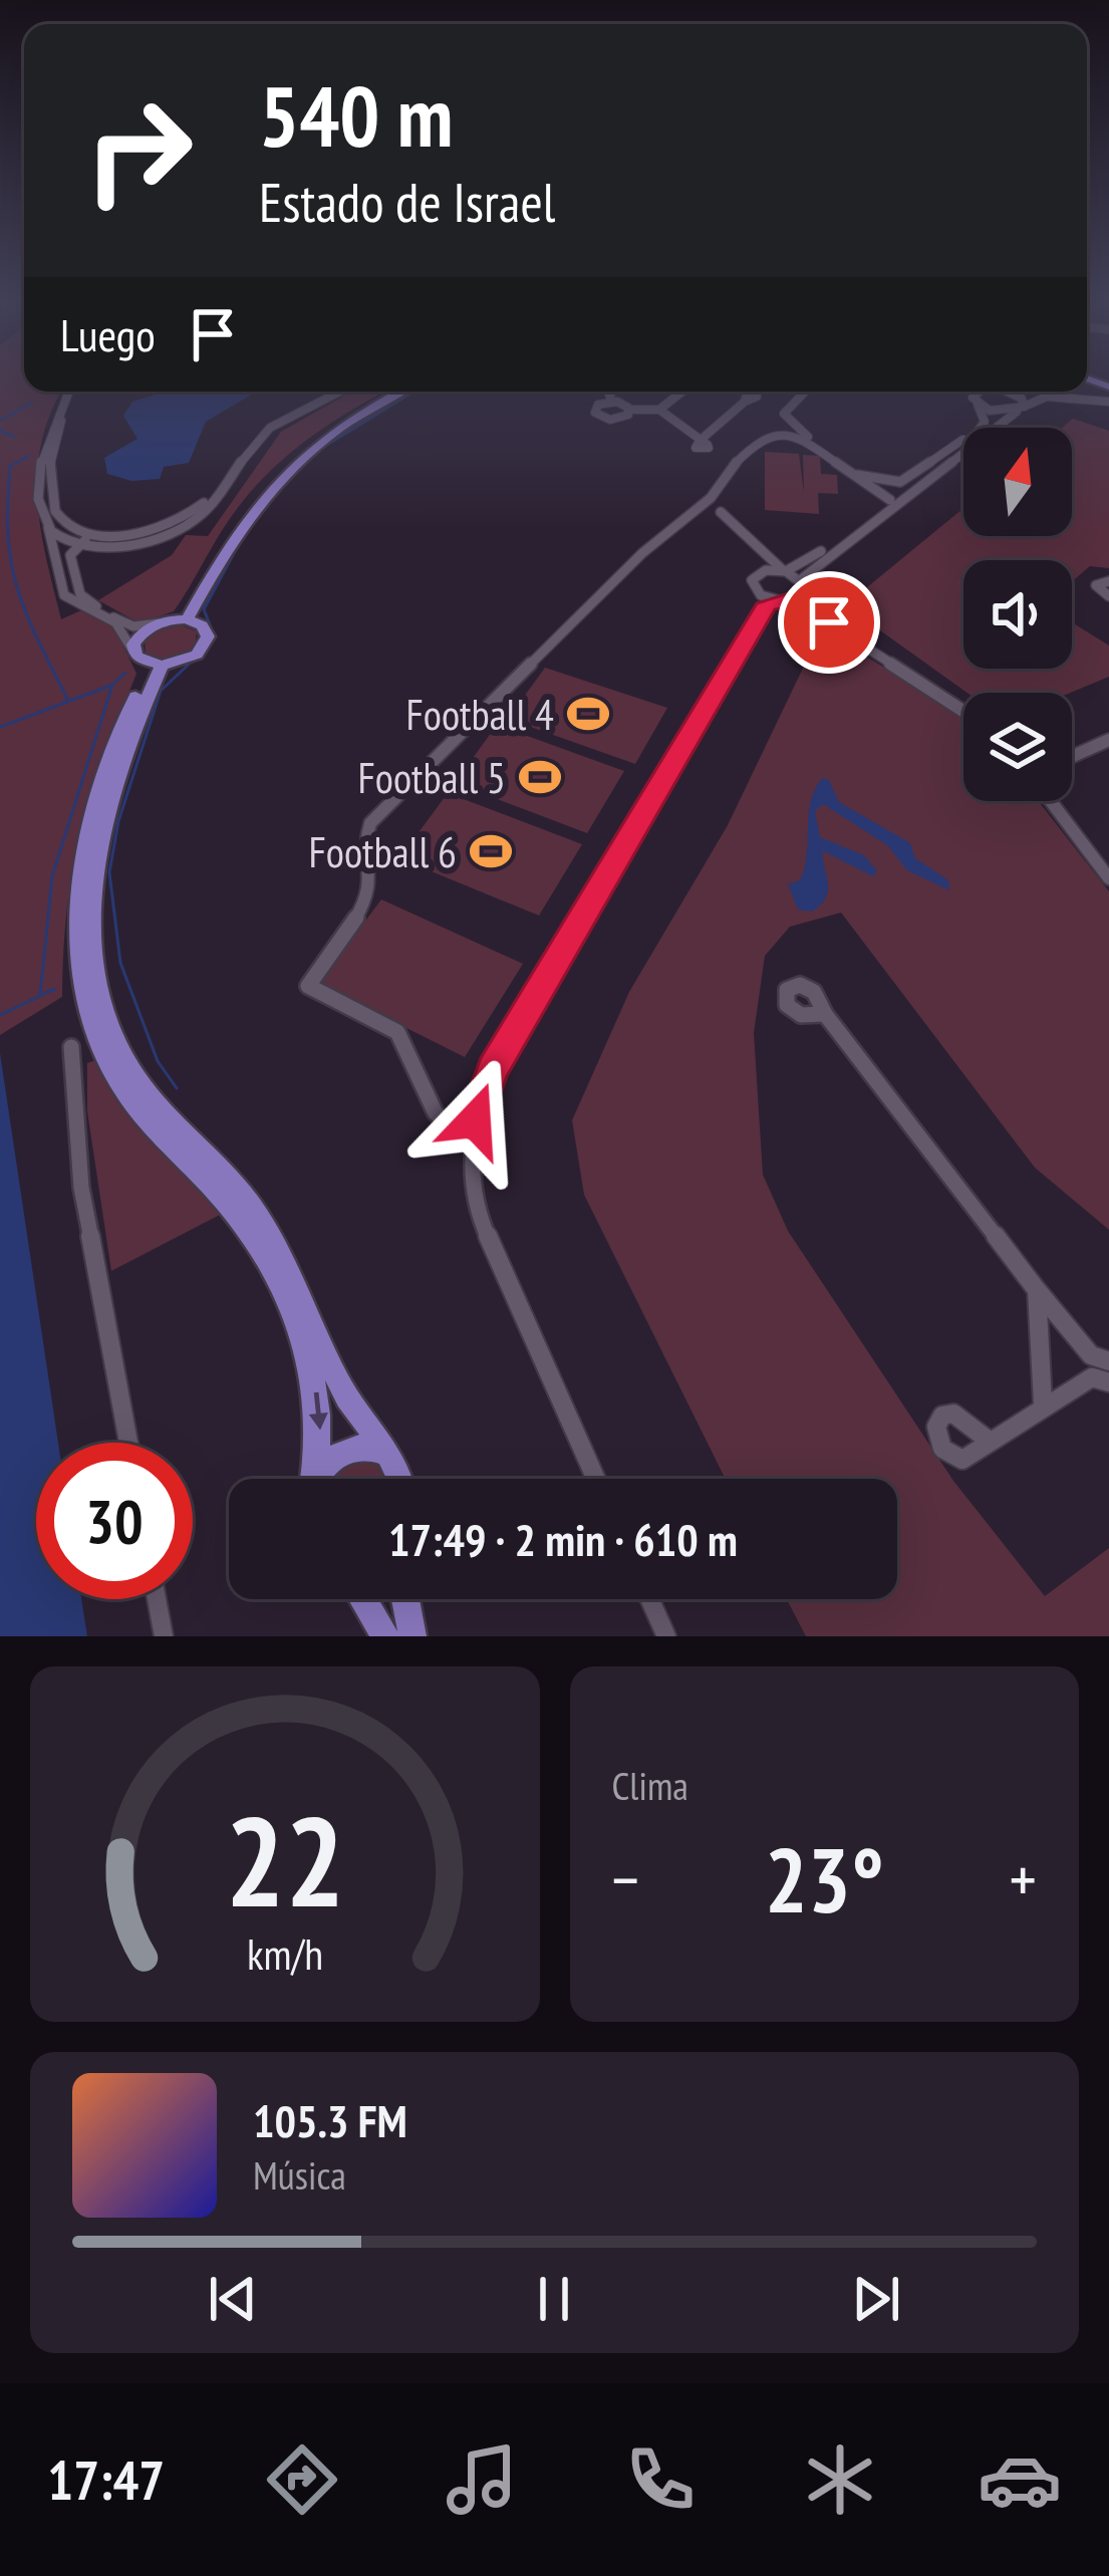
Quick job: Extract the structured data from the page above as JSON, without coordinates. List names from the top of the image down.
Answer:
{
  "places": {
    "sports": ["Football 4", "Football 5", "Football 6"]
  },
  "north": "top",
  "page": {
    "turn": ["540 m", "Estado de Israel"],
    "then": "Luego",
    "limit": "30",
    "trip": "17:49 · 2 min · 610 m",
    "tile": "Clima",
    "heat": ["−", "23°", "+"],
    "song": ["105.3 FM", "Música"],
    "tabs": "17:47",
    "gauge": ["22", "km/h"]
  }
}
